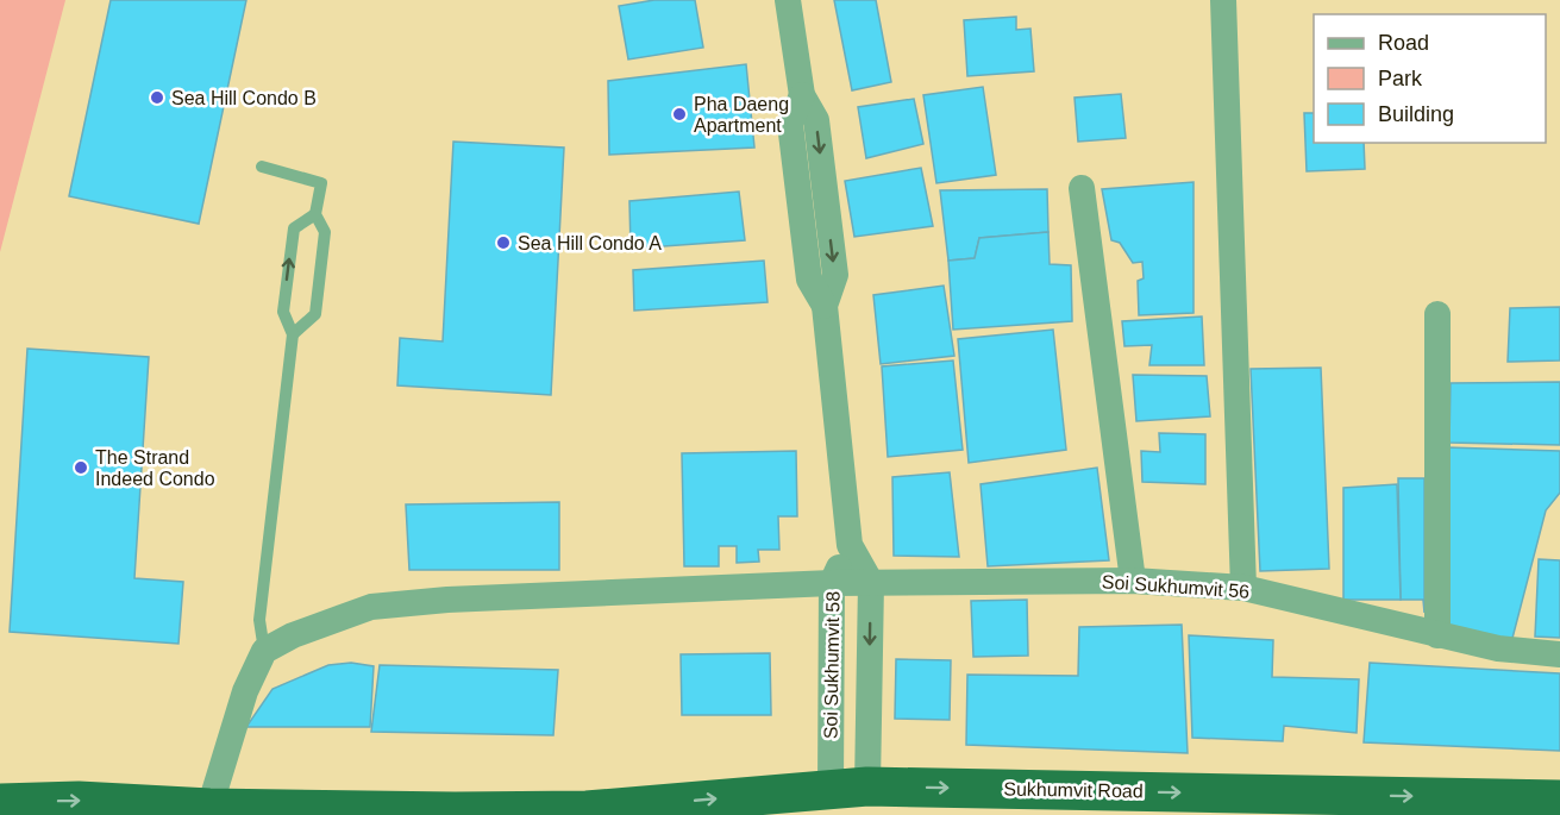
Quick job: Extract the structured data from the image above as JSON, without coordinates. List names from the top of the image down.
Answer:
{
  "streets": {
    "highway": ["Sukhumvit Road"],
    "street": ["Soi Sukhumvit 56", "Soi Sukhumvit 58"]
  },
  "crossings": [
    ["Soi Sukhumvit 56", "Soi Sukhumvit 58"],
    ["Soi Sukhumvit 58", "Sukhumvit Road"]
  ],
  "one_way": ["Sukhumvit Road"],
  "places": [
    "Sea Hill Condo B",
    "Pha Daeng Apartment",
    "Sea Hill Condo A",
    "The Strand Indeed Condo"
  ],
  "legend": ["Road", "Park", "Building"]
}
